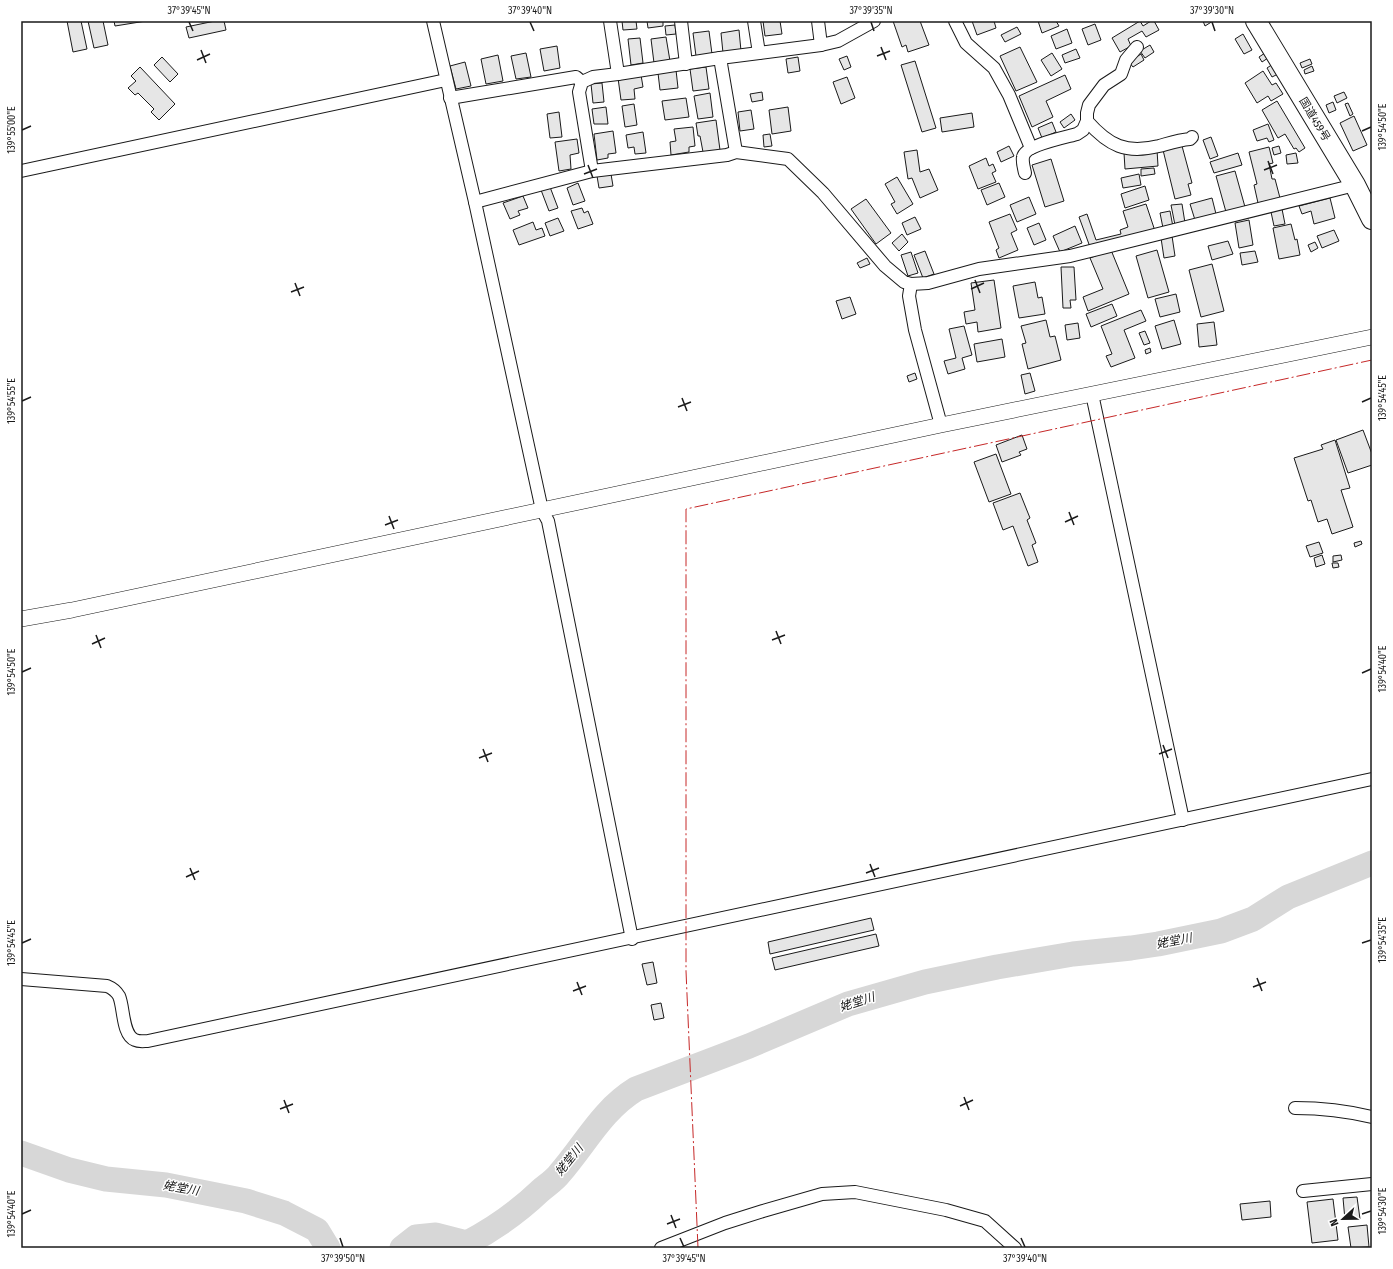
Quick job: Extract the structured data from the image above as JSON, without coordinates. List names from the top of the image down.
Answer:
{
  "streets": {
    "highway": ["国道459号"]
  },
  "water": ["姥堂川"],
  "north": "left",
  "coordinates": [
    "37°39'45\"N",
    "37°39'40\"N",
    "37°39'35\"N",
    "37°39'30\"N",
    "139°54'50\"E",
    "139°55'00\"E",
    "139°54'45\"E",
    "139°54'55\"E",
    "139°54'40\"E",
    "139°54'35\"E",
    "139°54'30\"E",
    "37°39'50\"N"
  ]
}
